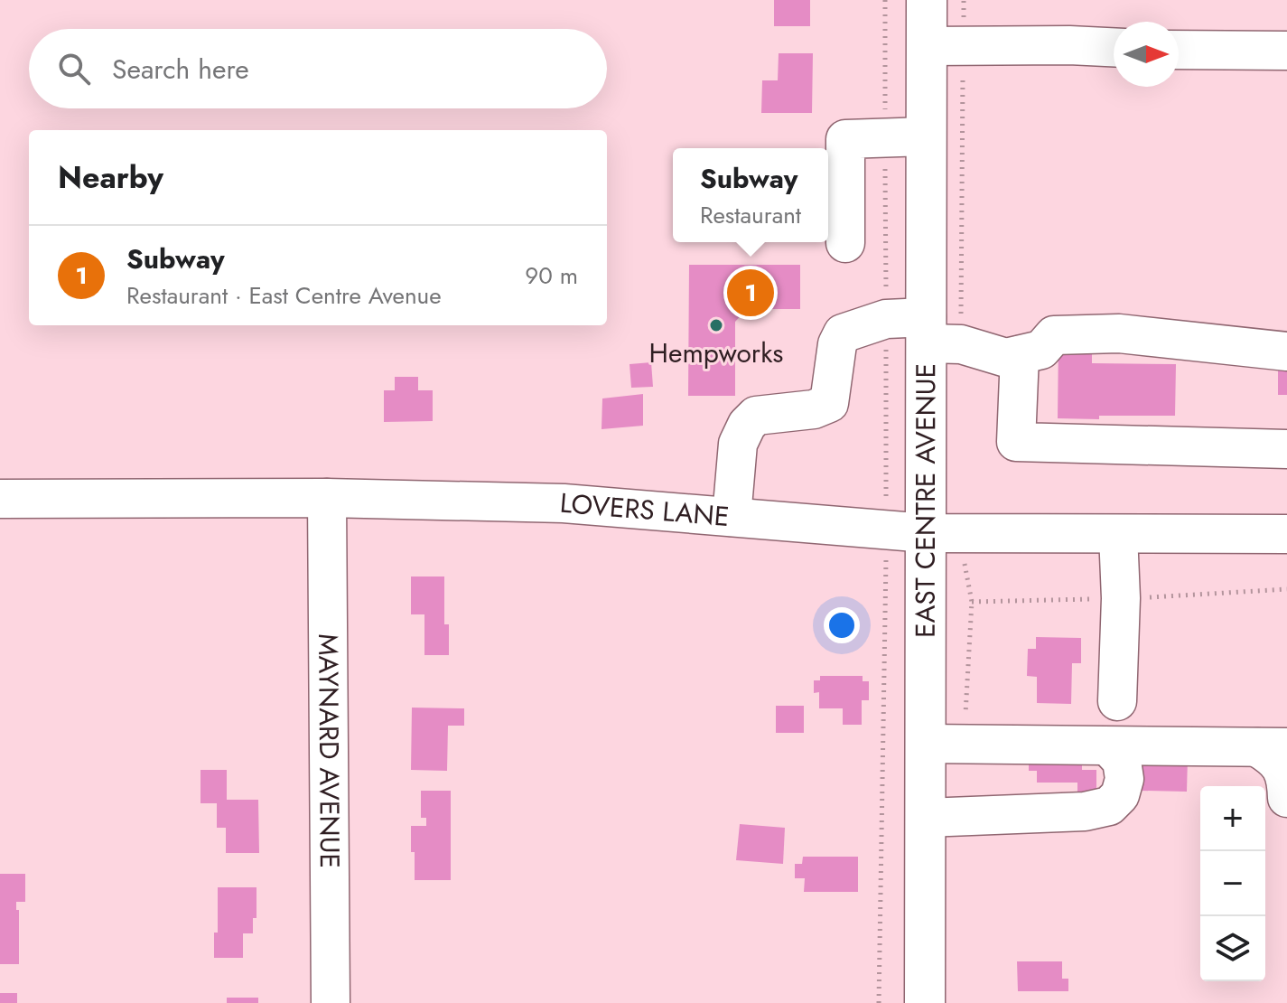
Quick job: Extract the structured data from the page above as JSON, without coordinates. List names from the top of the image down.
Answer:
{
  "streets": {
    "main road": ["EAST CENTRE AVENUE"],
    "street": ["LOVERS LANE", "MAYNARD AVENUE"]
  },
  "crossings": [
    ["EAST CENTRE AVENUE", "LOVERS LANE"],
    ["LOVERS LANE", "MAYNARD AVENUE"]
  ],
  "places": ["Hempworks"],
  "north": "right",
  "page": {
    "search": "Search here",
    "heading": "Nearby",
    "popup": ["Subway", "Restaurant"],
    "list": [
      {
        "mark": "1",
        "name": "Subway",
        "note": "Restaurant · East Centre Avenue",
        "value": "90 m"
      }
    ],
    "pins": "1",
    "map_buttons": ["+", "−"]
  }
}
